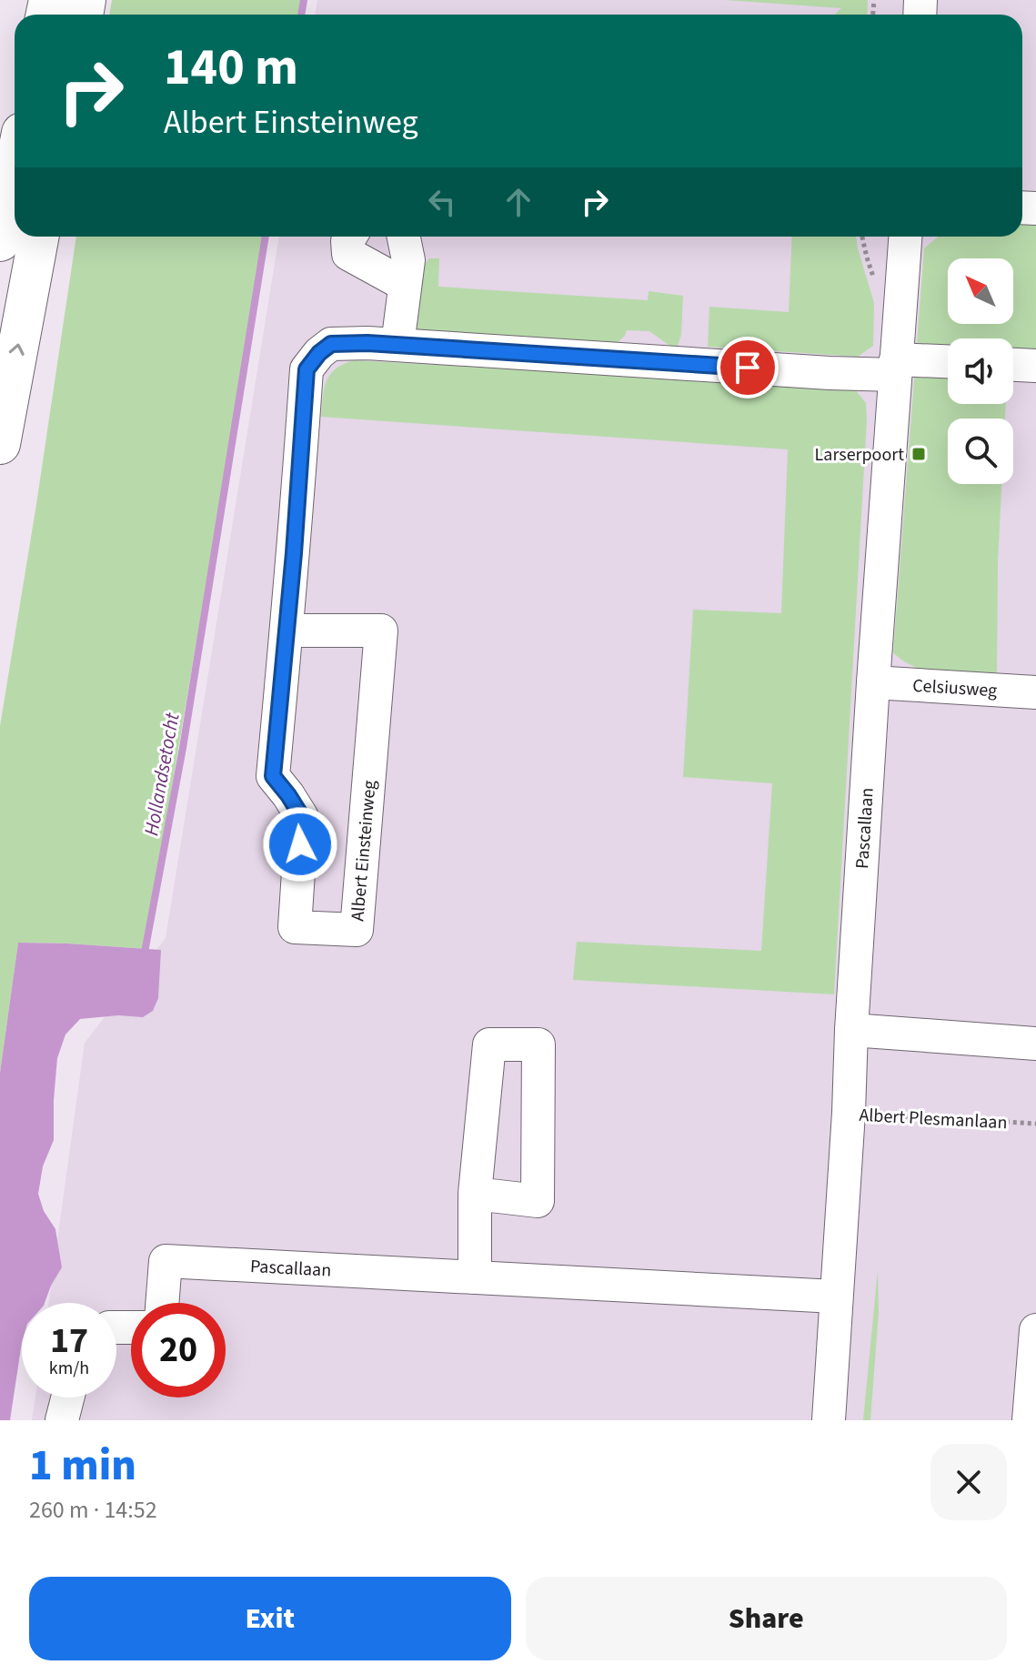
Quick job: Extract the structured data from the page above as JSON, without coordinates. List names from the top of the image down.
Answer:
{
  "streets": {
    "street": ["Celsiusweg", "Pascallaan", "Albert Einsteinweg"],
    "path": ["Albert Plesmanlaan"]
  },
  "crossings": [
    ["Celsiusweg", "Pascallaan"],
    ["Pascallaan", "Albert Einsteinweg"],
    ["Pascallaan", "Albert Plesmanlaan"]
  ],
  "water": ["Hollandsetocht"],
  "places": {
    "transit": ["Larserpoort"]
  },
  "north": "top left",
  "page": {
    "turn": ["140 m", "Albert Einsteinweg"],
    "speed": "17 km/h",
    "limit": "20",
    "heading": ["1 min", "260 m · 14:52"],
    "buttons": ["Exit", "Share"]
  }
}
